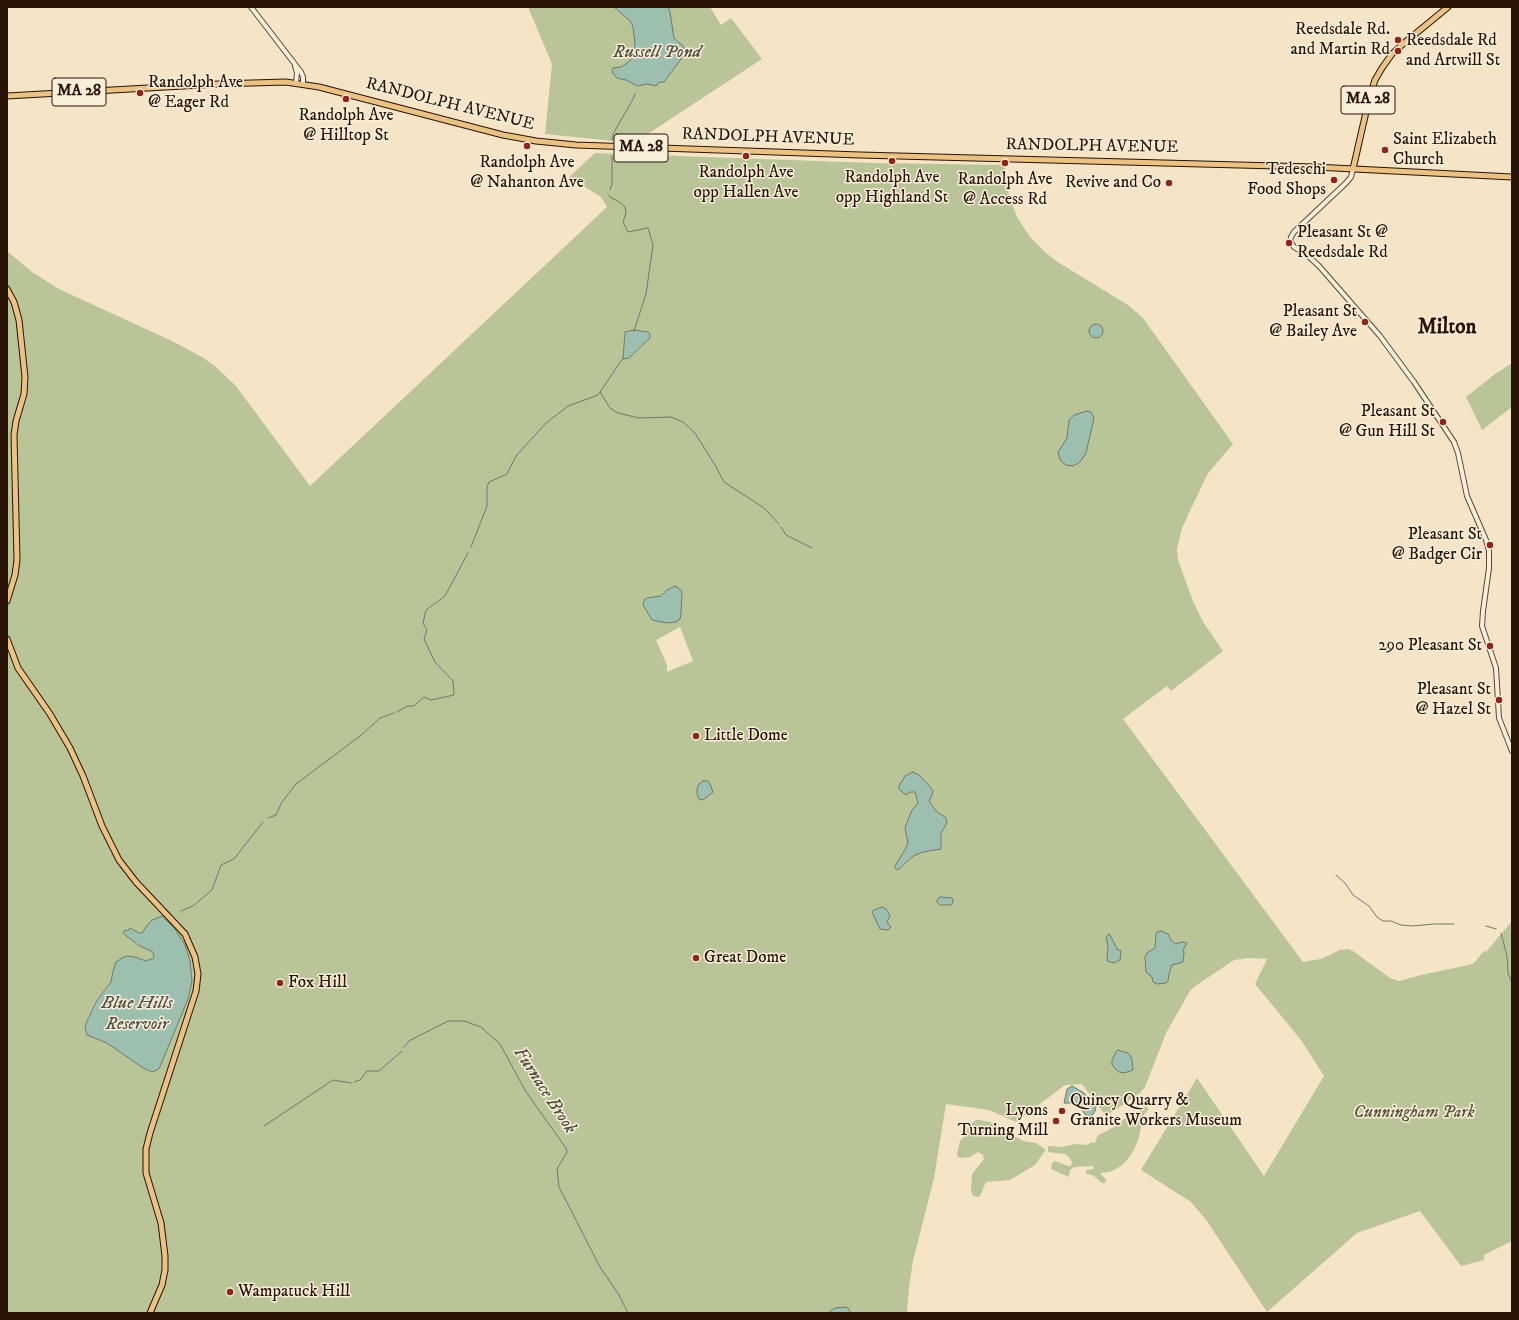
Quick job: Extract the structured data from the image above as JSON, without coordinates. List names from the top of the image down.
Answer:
{
  "streets": {
    "main road": ["MA 28", "RANDOLPH AVENUE"]
  },
  "crossings": [
    ["MA 28", "RANDOLPH AVENUE"]
  ],
  "districts": ["Milton"],
  "water": ["Russell Pond", "Blue Hills Reservoir", "Furnace Brook"],
  "parks": ["Cunningham Park"],
  "places": [
    "Reedsdale Rd. and Martin Rd",
    "Reedsdale Rd and Artwill St",
    "Randolph Ave @ Eager Rd",
    "Randolph Ave @ Hilltop St",
    "Randolph Ave @ Nahanton Ave",
    "Saint Elizabeth Church",
    "Randolph Ave opp Hallen Ave",
    "Randolph Ave opp Highland St",
    "Randolph Ave @ Access Rd",
    "Tedeschi Food Shops",
    "Revive and Co",
    "Pleasant St @ Reedsdale Rd",
    "Pleasant St @ Bailey Ave",
    "Pleasant St @ Gun Hill St",
    "Pleasant St @ Badger Cir",
    "290 Pleasant St",
    "Pleasant St @ Hazel St",
    "Little Dome",
    "Great Dome",
    "Fox Hill",
    "Quincy Quarry & Granite Workers Museum",
    "Lyons Turning Mill",
    "Wampatuck Hill"
  ]
}
